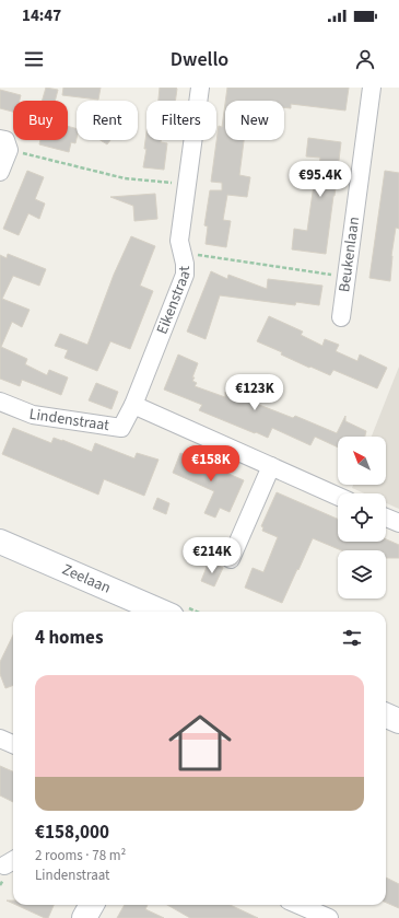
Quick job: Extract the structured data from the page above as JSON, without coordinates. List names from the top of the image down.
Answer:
{
  "streets": {
    "street": [
      "Beukenlaan",
      "Eikenstraat",
      "Lindenstraat",
      "Zeelaan"
    ]
  },
  "crossings": [
    ["Eikenstraat", "Lindenstraat"]
  ],
  "north": "top left",
  "page": {
    "status": "14:47",
    "header": "Dwello",
    "chip": [
      "Buy",
      "Rent",
      "Filters",
      "New"
    ],
    "price": [
      "€95.4K",
      "€123K",
      "€158K",
      "€214K"
    ],
    "heading": "4 homes",
    "list": [
      {
        "name": "€158,000",
        "note": "2 rooms · 78 m² · Lindenstraat"
      }
    ]
  }
}
